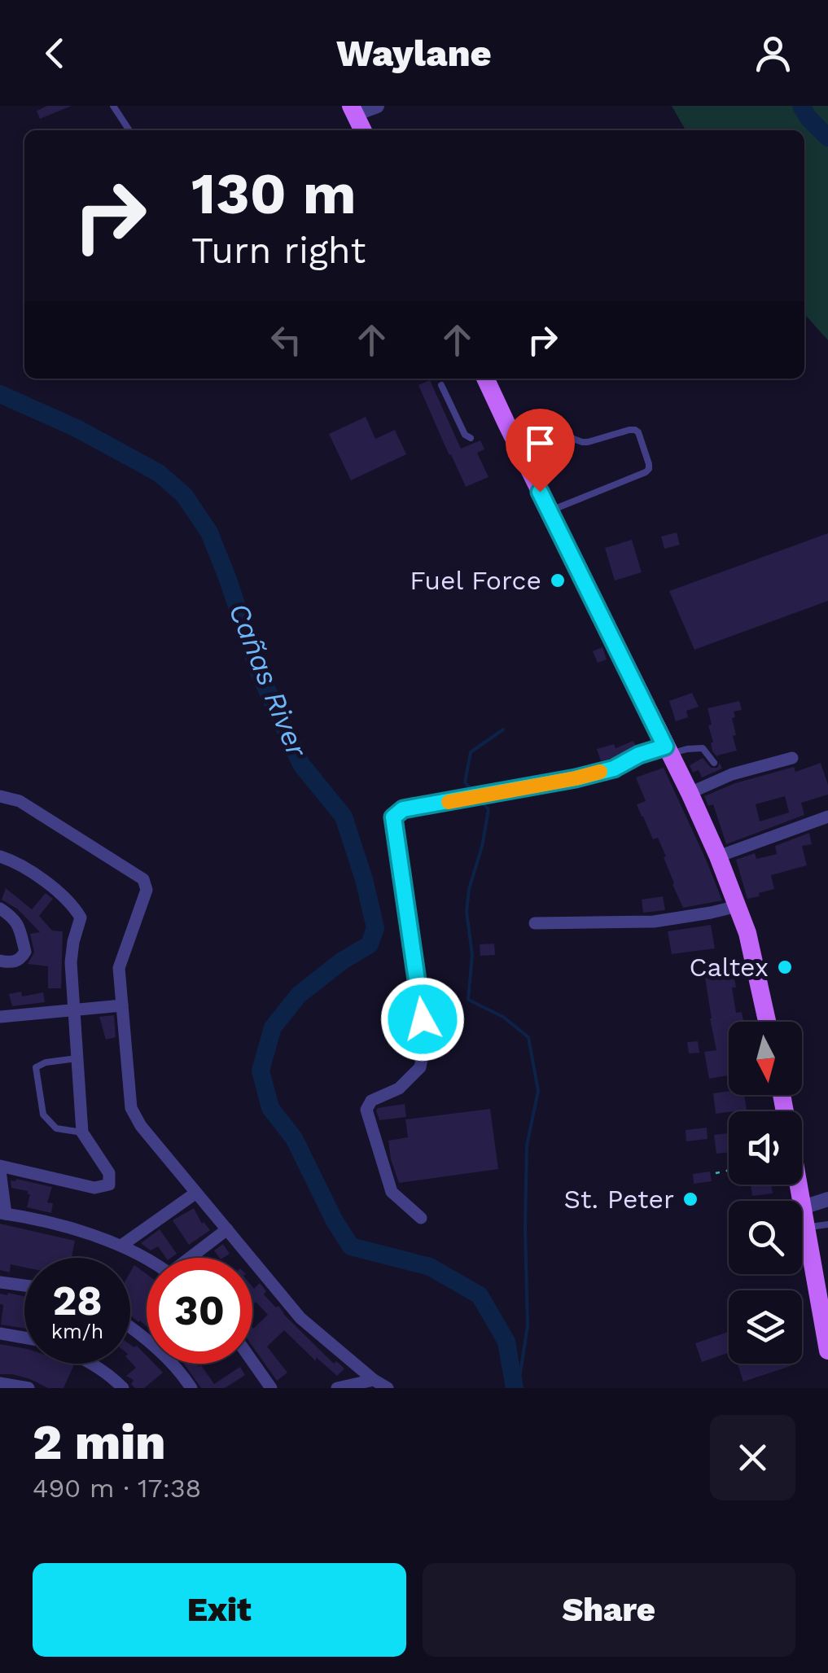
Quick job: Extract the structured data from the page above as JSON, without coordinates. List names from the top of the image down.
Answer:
{
  "water": ["Cañas River"],
  "places": ["Fuel Force", "Caltex", "St. Peter"],
  "north": "bottom",
  "page": {
    "header": "Waylane",
    "turn": ["130 m", "Turn right"],
    "speed": "28 km/h",
    "limit": "30",
    "heading": ["2 min", "490 m · 17:38"],
    "buttons": ["Exit", "Share"]
  }
}
